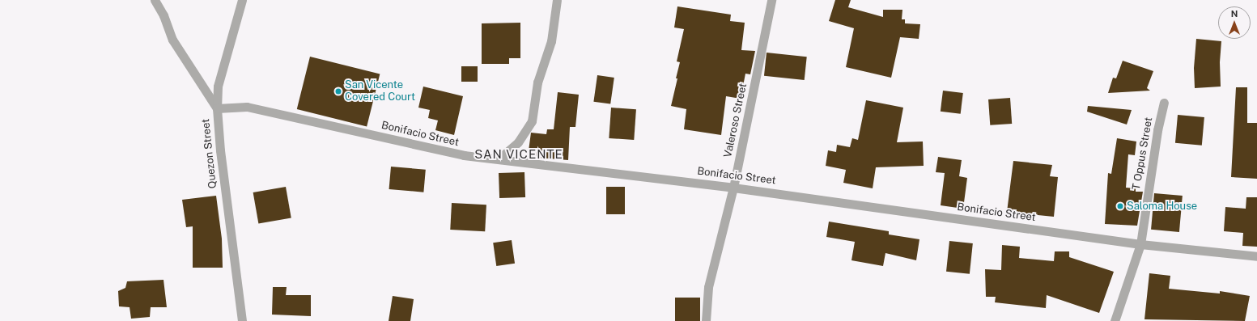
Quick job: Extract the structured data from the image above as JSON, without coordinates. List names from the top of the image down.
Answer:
{
  "streets": {
    "street": [
      "Valeroso Street",
      "Bonifacio Street",
      "Quezon Street",
      "T Oppus Street"
    ]
  },
  "crossings": [
    ["Valeroso Street", "Bonifacio Street"],
    ["Bonifacio Street", "Quezon Street"],
    ["Bonifacio Street", "T Oppus Street"]
  ],
  "districts": ["SAN VICENTE"],
  "places": ["San Vicente Covered Court", "Saloma House"],
  "north": "top"
}
